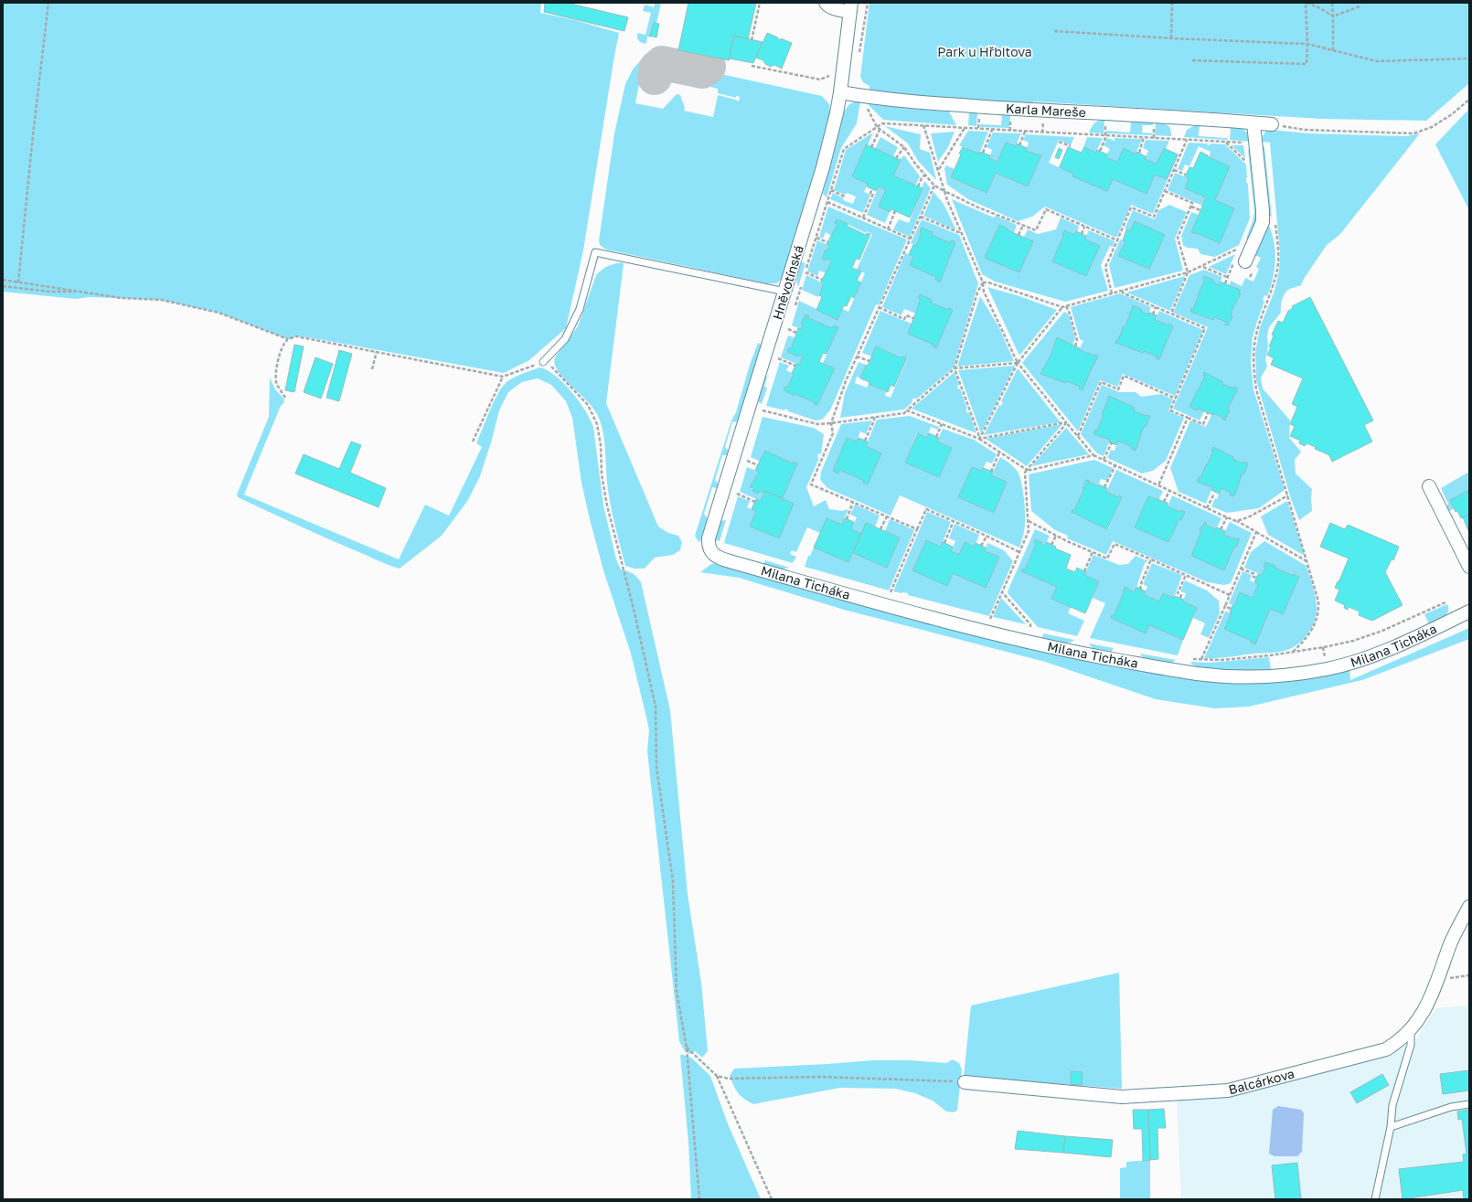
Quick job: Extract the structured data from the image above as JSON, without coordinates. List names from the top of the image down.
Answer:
{
  "streets": {
    "street": [
      "Karla Mareše",
      "Hněvotínská",
      "Milana Ticháka",
      "Balcárkova"
    ]
  },
  "crossings": [
    ["Karla Mareše", "Hněvotínská"],
    ["Hněvotínská", "Milana Ticháka"]
  ],
  "parks": ["Park u Hřbitova"]
}
